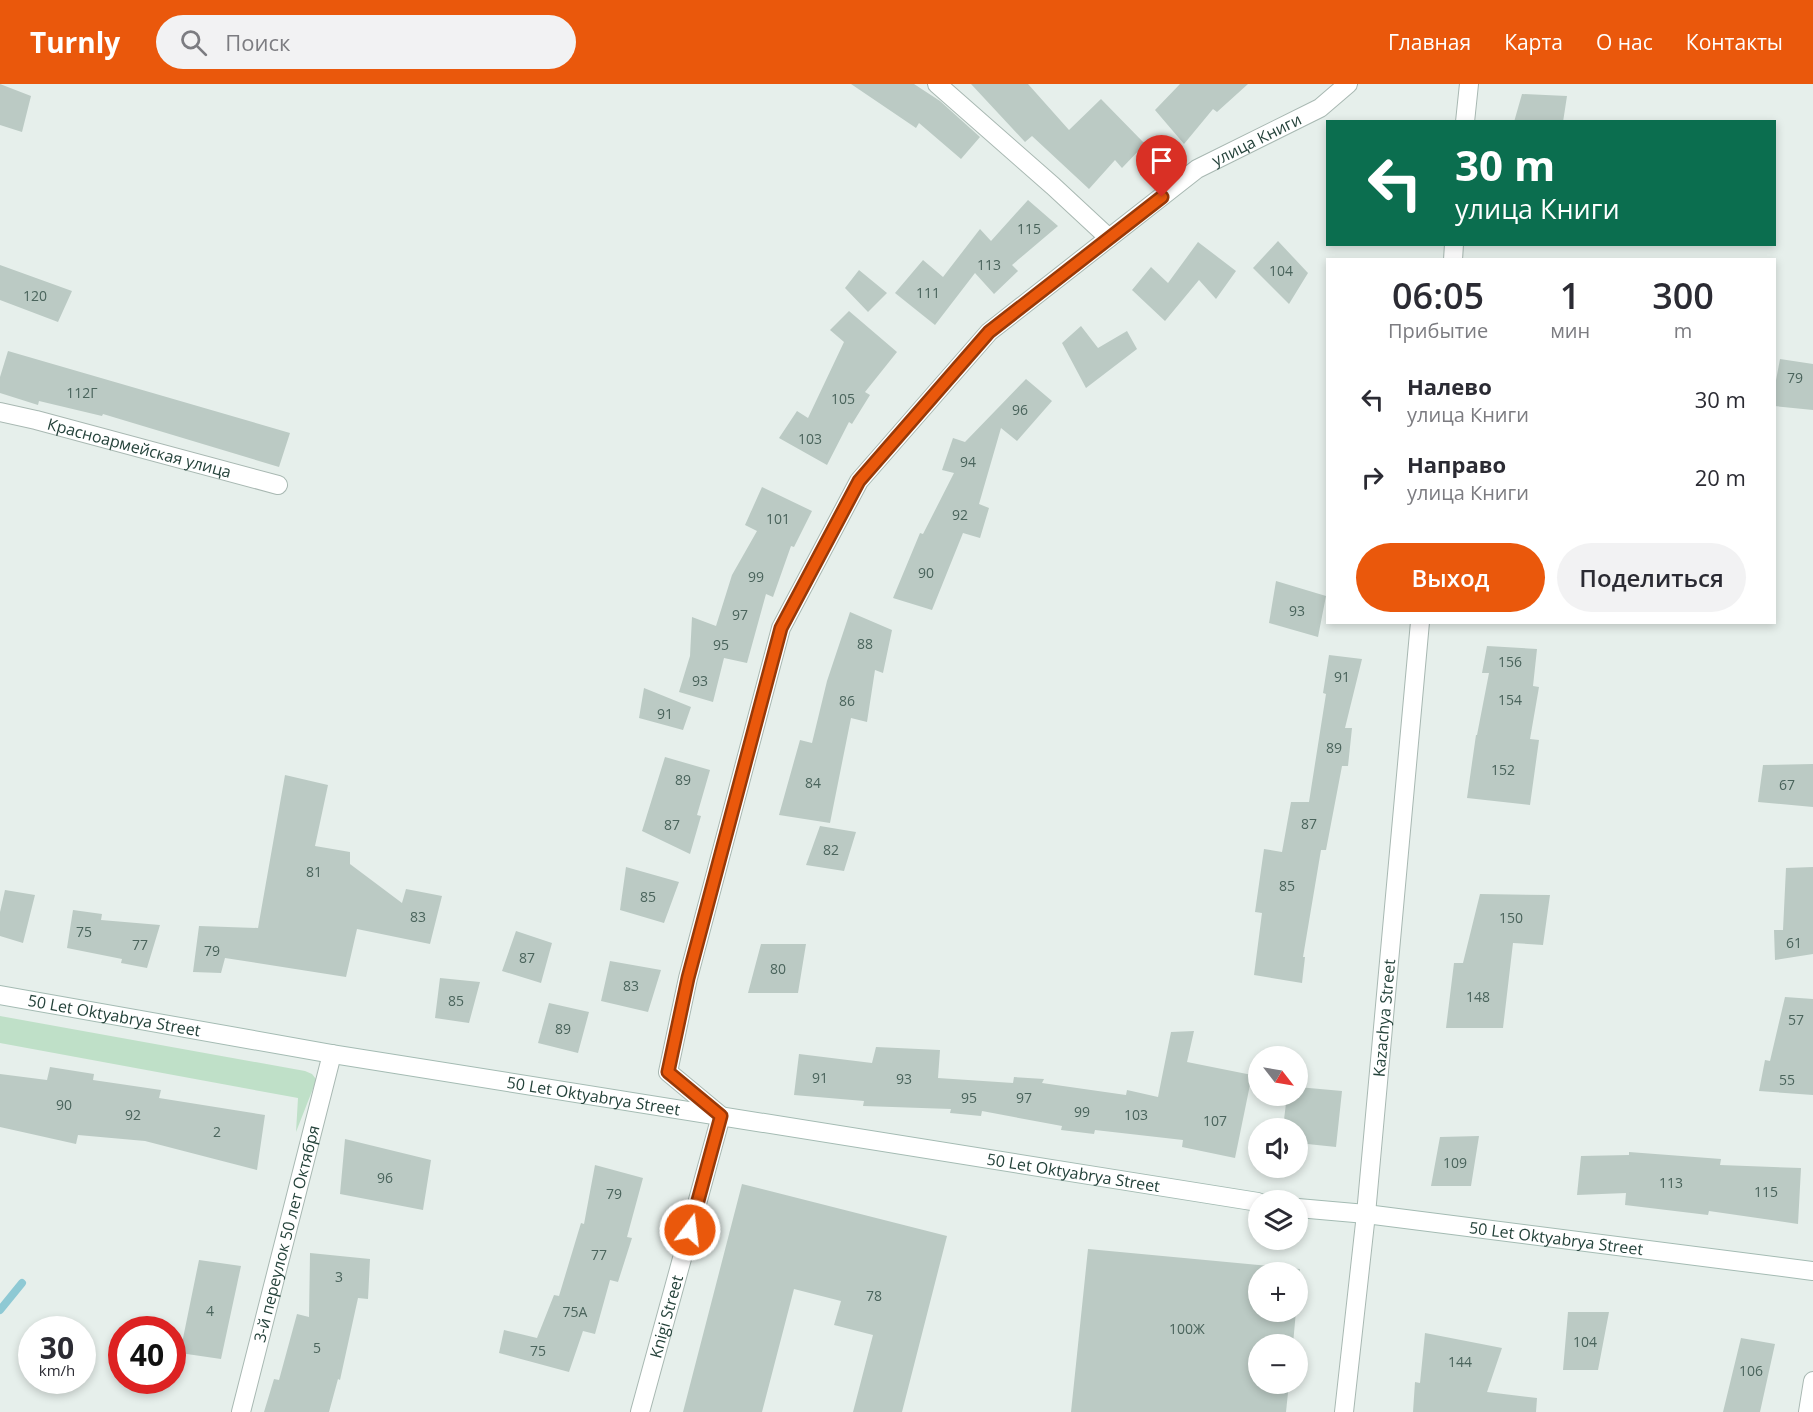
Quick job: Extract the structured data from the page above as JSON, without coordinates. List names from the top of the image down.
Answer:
{
  "streets": {
    "street": [
      "улица Книги",
      "Красноармейская улица",
      "50 Let Oktyabrya Street",
      "Kazachya Street",
      "3-й переулок 50 лет Октября",
      "Knigi Street"
    ]
  },
  "crossings": [
    ["улица Книги", "50 Let Oktyabrya Street"],
    ["улица Книги", "Knigi Street"],
    ["50 Let Oktyabrya Street", "Kazachya Street"],
    ["50 Let Oktyabrya Street", "3-й переулок 50 лет Октября"],
    ["50 Let Oktyabrya Street", "Knigi Street"]
  ],
  "house_numbers": [
    "115",
    "113",
    "104",
    "111",
    "120",
    "79",
    "112Г",
    "105",
    "96",
    "103",
    "94",
    "92",
    "101",
    "90",
    "99",
    "93",
    "97",
    "88",
    "95",
    "156",
    "91",
    "93",
    "154",
    "86",
    "91",
    "89",
    "152",
    "89",
    "84",
    "67",
    "87",
    "87",
    "82",
    "81",
    "85",
    "85",
    "83",
    "150",
    "75",
    "61",
    "77",
    "79",
    "87",
    "80",
    "83",
    "148",
    "85",
    "57",
    "89",
    "91",
    "93",
    "55",
    "95",
    "97",
    "90",
    "99",
    "92",
    "103",
    "107",
    "2",
    "109",
    "96",
    "113",
    "115",
    "79",
    "77",
    "3",
    "78",
    "4",
    "75А",
    "100Ж",
    "104",
    "5",
    "75",
    "144",
    "106"
  ],
  "north": "bottom right",
  "page": {
    "header": "Turnly",
    "search": "Поиск",
    "nav": [
      "Главная",
      "Карта",
      "О нас",
      "Контакты"
    ],
    "turn": ["30 m", "улица Книги"],
    "eta": [
      "06:05",
      "Прибытие",
      "1",
      "мин",
      "300",
      "m"
    ],
    "list": [
      {
        "name": "Налево",
        "note": "улица Книги",
        "value": "30 m"
      },
      {
        "name": "Направо",
        "note": "улица Книги",
        "value": "20 m"
      }
    ],
    "buttons": ["Выход", "Поделиться"],
    "map_buttons": ["+", "−"],
    "speed": "30 km/h",
    "limit": "40"
  }
}
